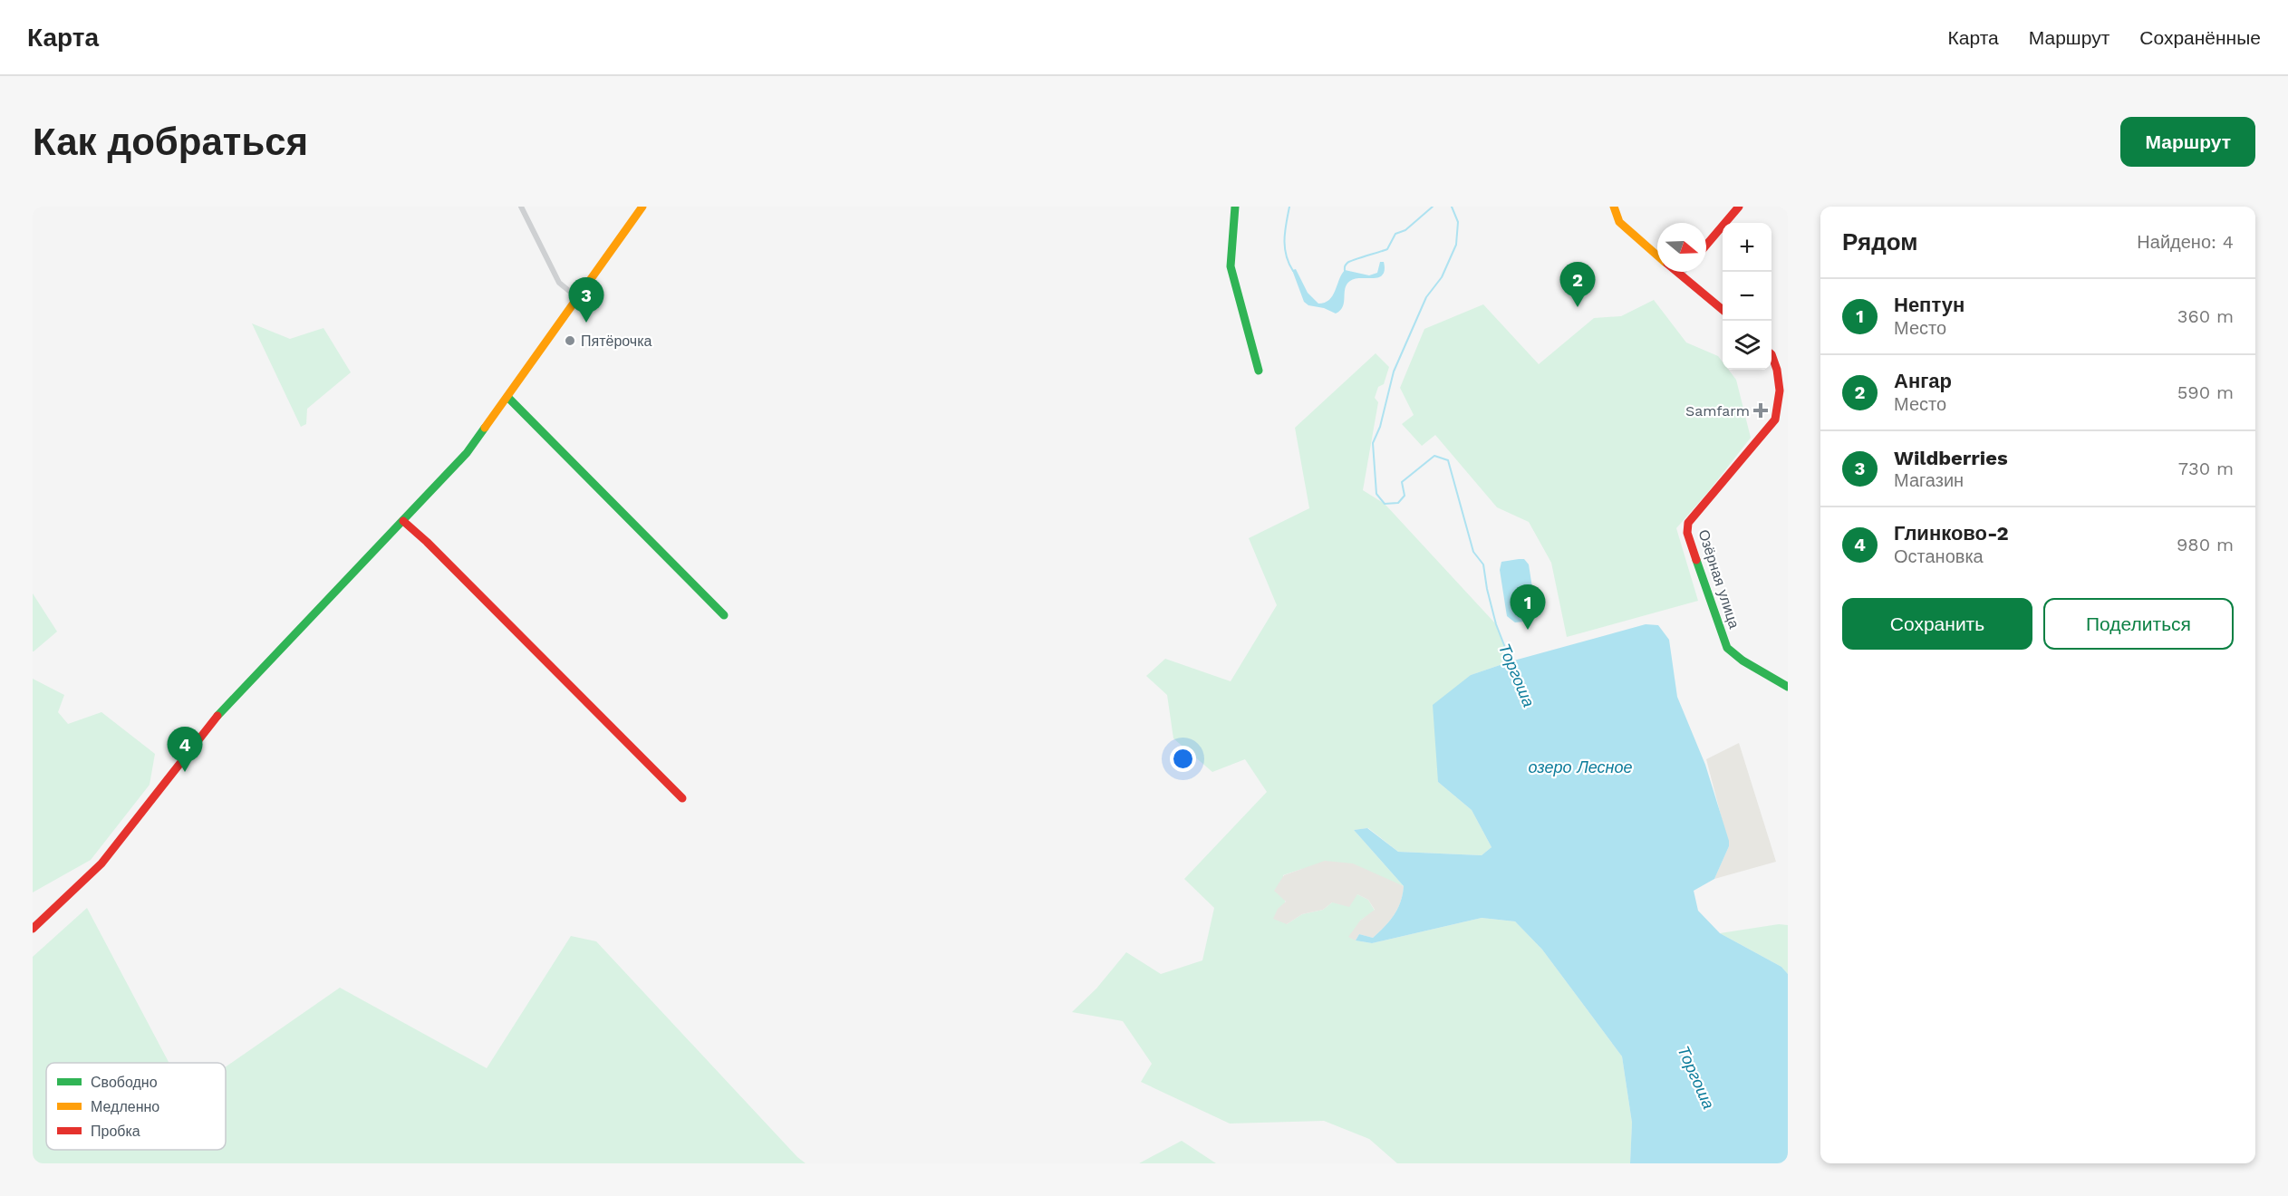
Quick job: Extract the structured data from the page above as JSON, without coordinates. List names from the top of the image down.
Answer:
{
  "streets": {
    "street": ["Озёрная улица"]
  },
  "water": ["Торгоша", "озеро Лесное"],
  "places": {
    "other": ["Пятёрочка"],
    "health": ["Samfarm"]
  },
  "legend": ["Свободно", "Медленно", "Пробка"],
  "north": "right",
  "page": {
    "header": "Карта",
    "nav": ["Карта", "Маршрут", "Сохранённые"],
    "buttons": [
      "Маршрут",
      ["Сохранить", "Поделиться"]
    ],
    "title": "Как добраться",
    "heading": ["Рядом", "Найдено: 4"],
    "map_buttons": ["+", "−"],
    "pins": [
      "2",
      "3",
      "1",
      "4"
    ],
    "list": [
      {
        "mark": "1",
        "name": "Нептун",
        "note": "Место",
        "value": "360 m"
      },
      {
        "mark": "2",
        "name": "Ангар",
        "note": "Место",
        "value": "590 m"
      },
      {
        "mark": "3",
        "name": "Wildberries",
        "note": "Магазин",
        "value": "730 m"
      },
      {
        "mark": "4",
        "name": "Глинково-2",
        "note": "Остановка",
        "value": "980 m"
      }
    ]
  }
}
